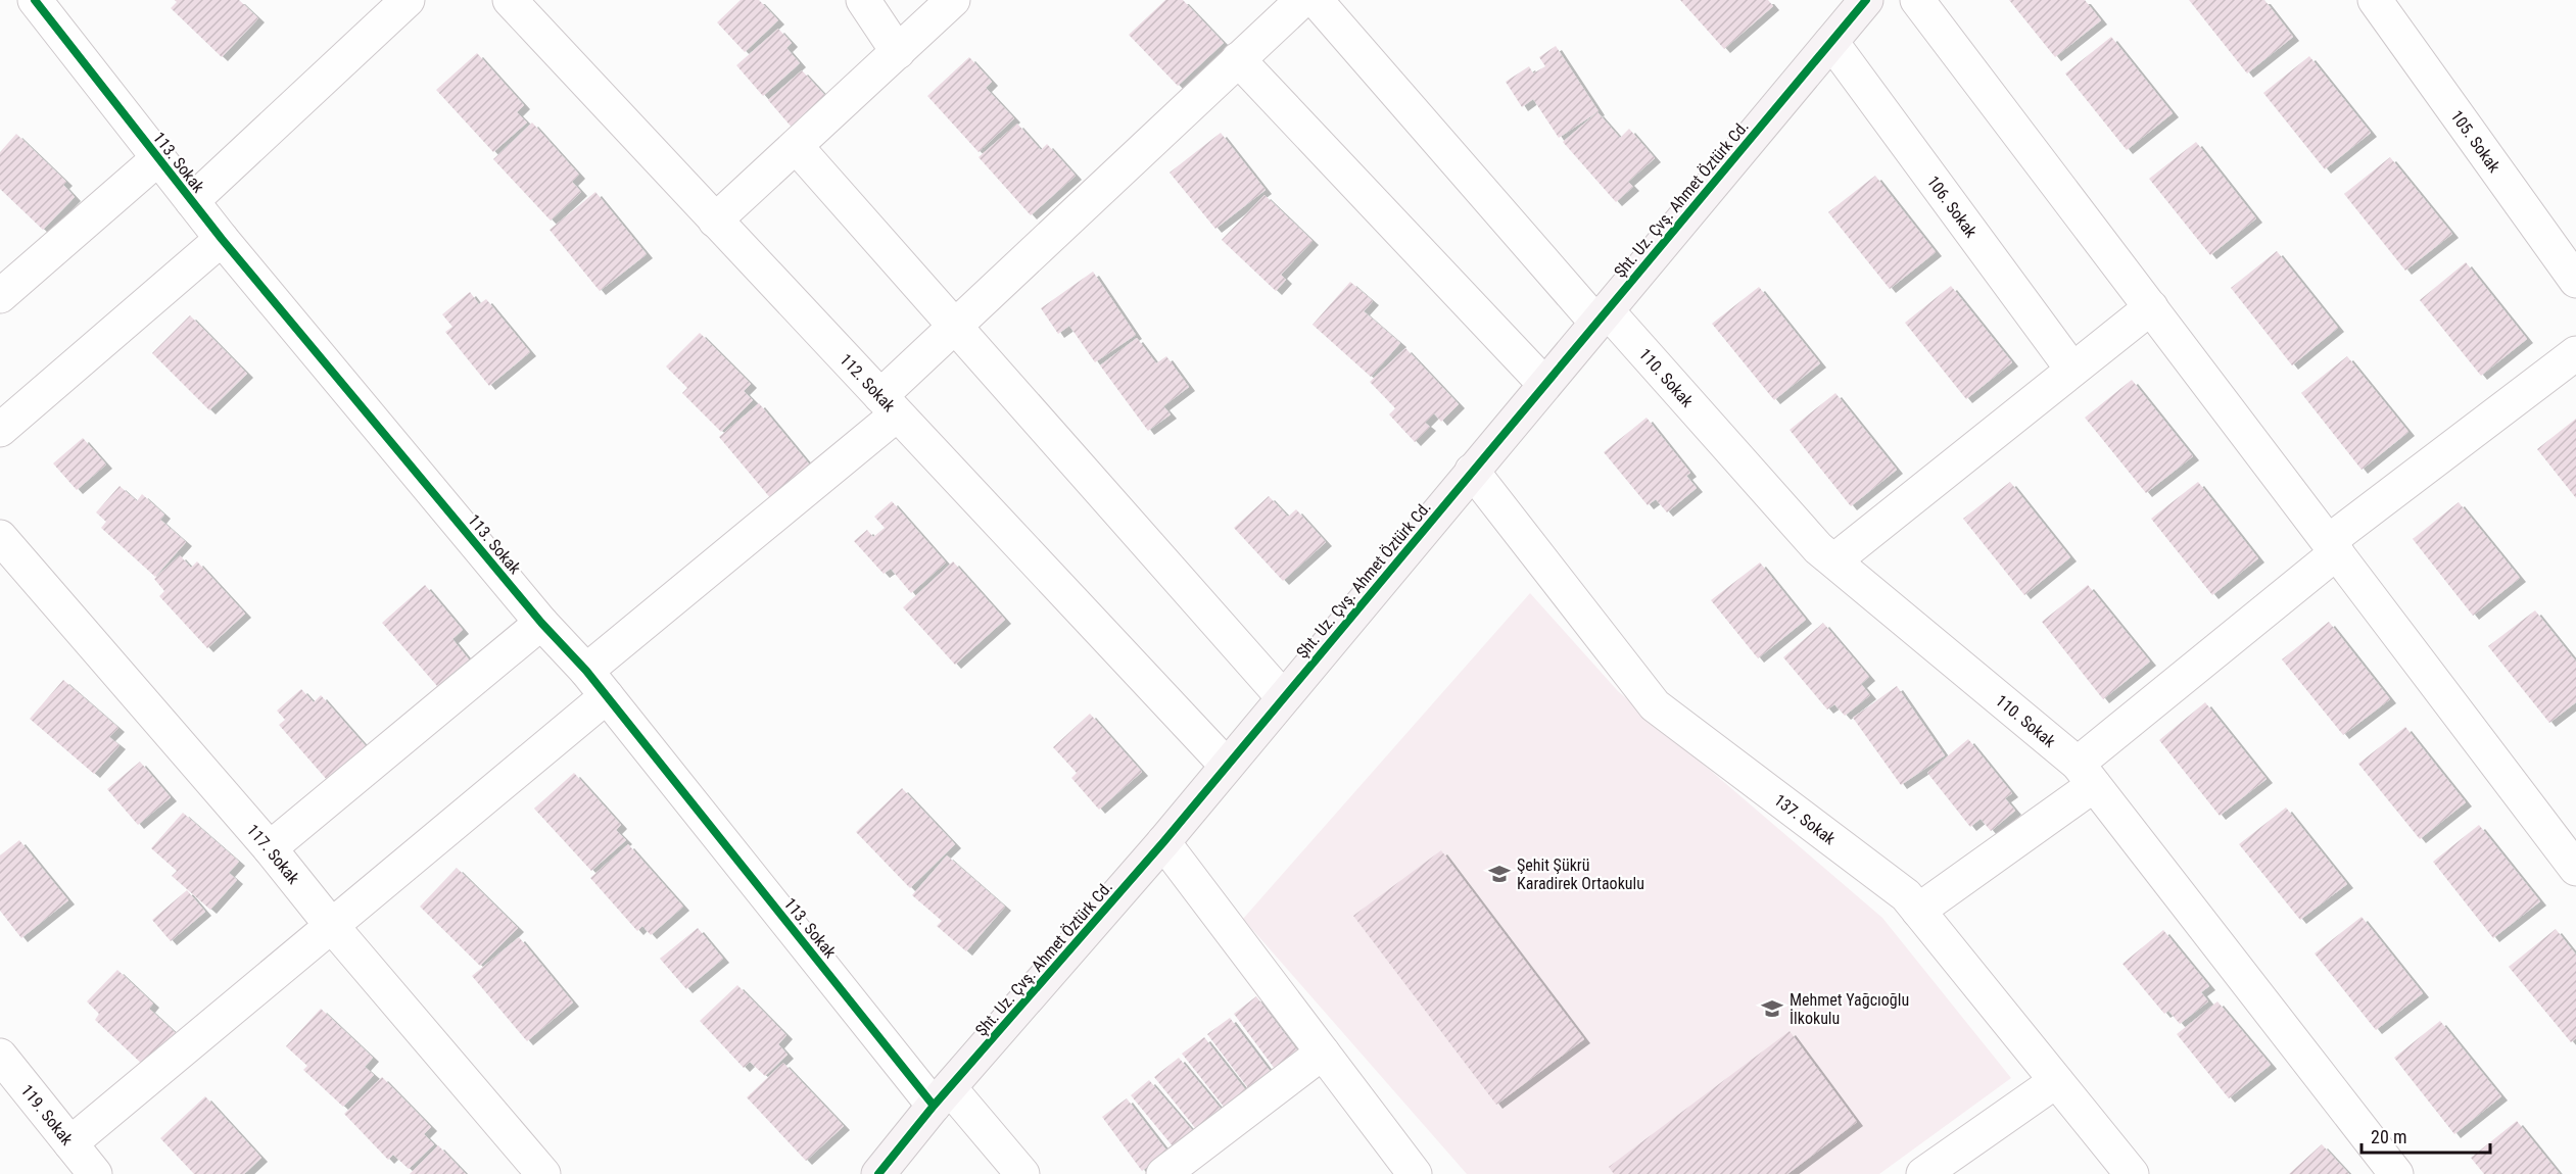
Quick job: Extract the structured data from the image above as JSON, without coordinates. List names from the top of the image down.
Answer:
{
  "streets": {
    "street": [
      "105. Sokak",
      "113. Sokak",
      "Şht. Uz. Çvş. Ahmet Öztürk Cd.",
      "106. Sokak",
      "110. Sokak",
      "112. Sokak",
      "137. Sokak",
      "117. Sokak",
      "119. Sokak"
    ]
  },
  "crossings": [
    ["113. Sokak", "Şht. Uz. Çvş. Ahmet Öztürk Cd."],
    ["Şht. Uz. Çvş. Ahmet Öztürk Cd.", "106. Sokak"],
    ["Şht. Uz. Çvş. Ahmet Öztürk Cd.", "110. Sokak"],
    ["Şht. Uz. Çvş. Ahmet Öztürk Cd.", "112. Sokak"],
    ["Şht. Uz. Çvş. Ahmet Öztürk Cd.", "137. Sokak"]
  ],
  "places": {
    "school or university": ["Şehit Şükrü Karadirek Ortaokulu", "Mehmet Yağcıoğlu İlkokulu"]
  },
  "scale_bar": "20 m"
}
